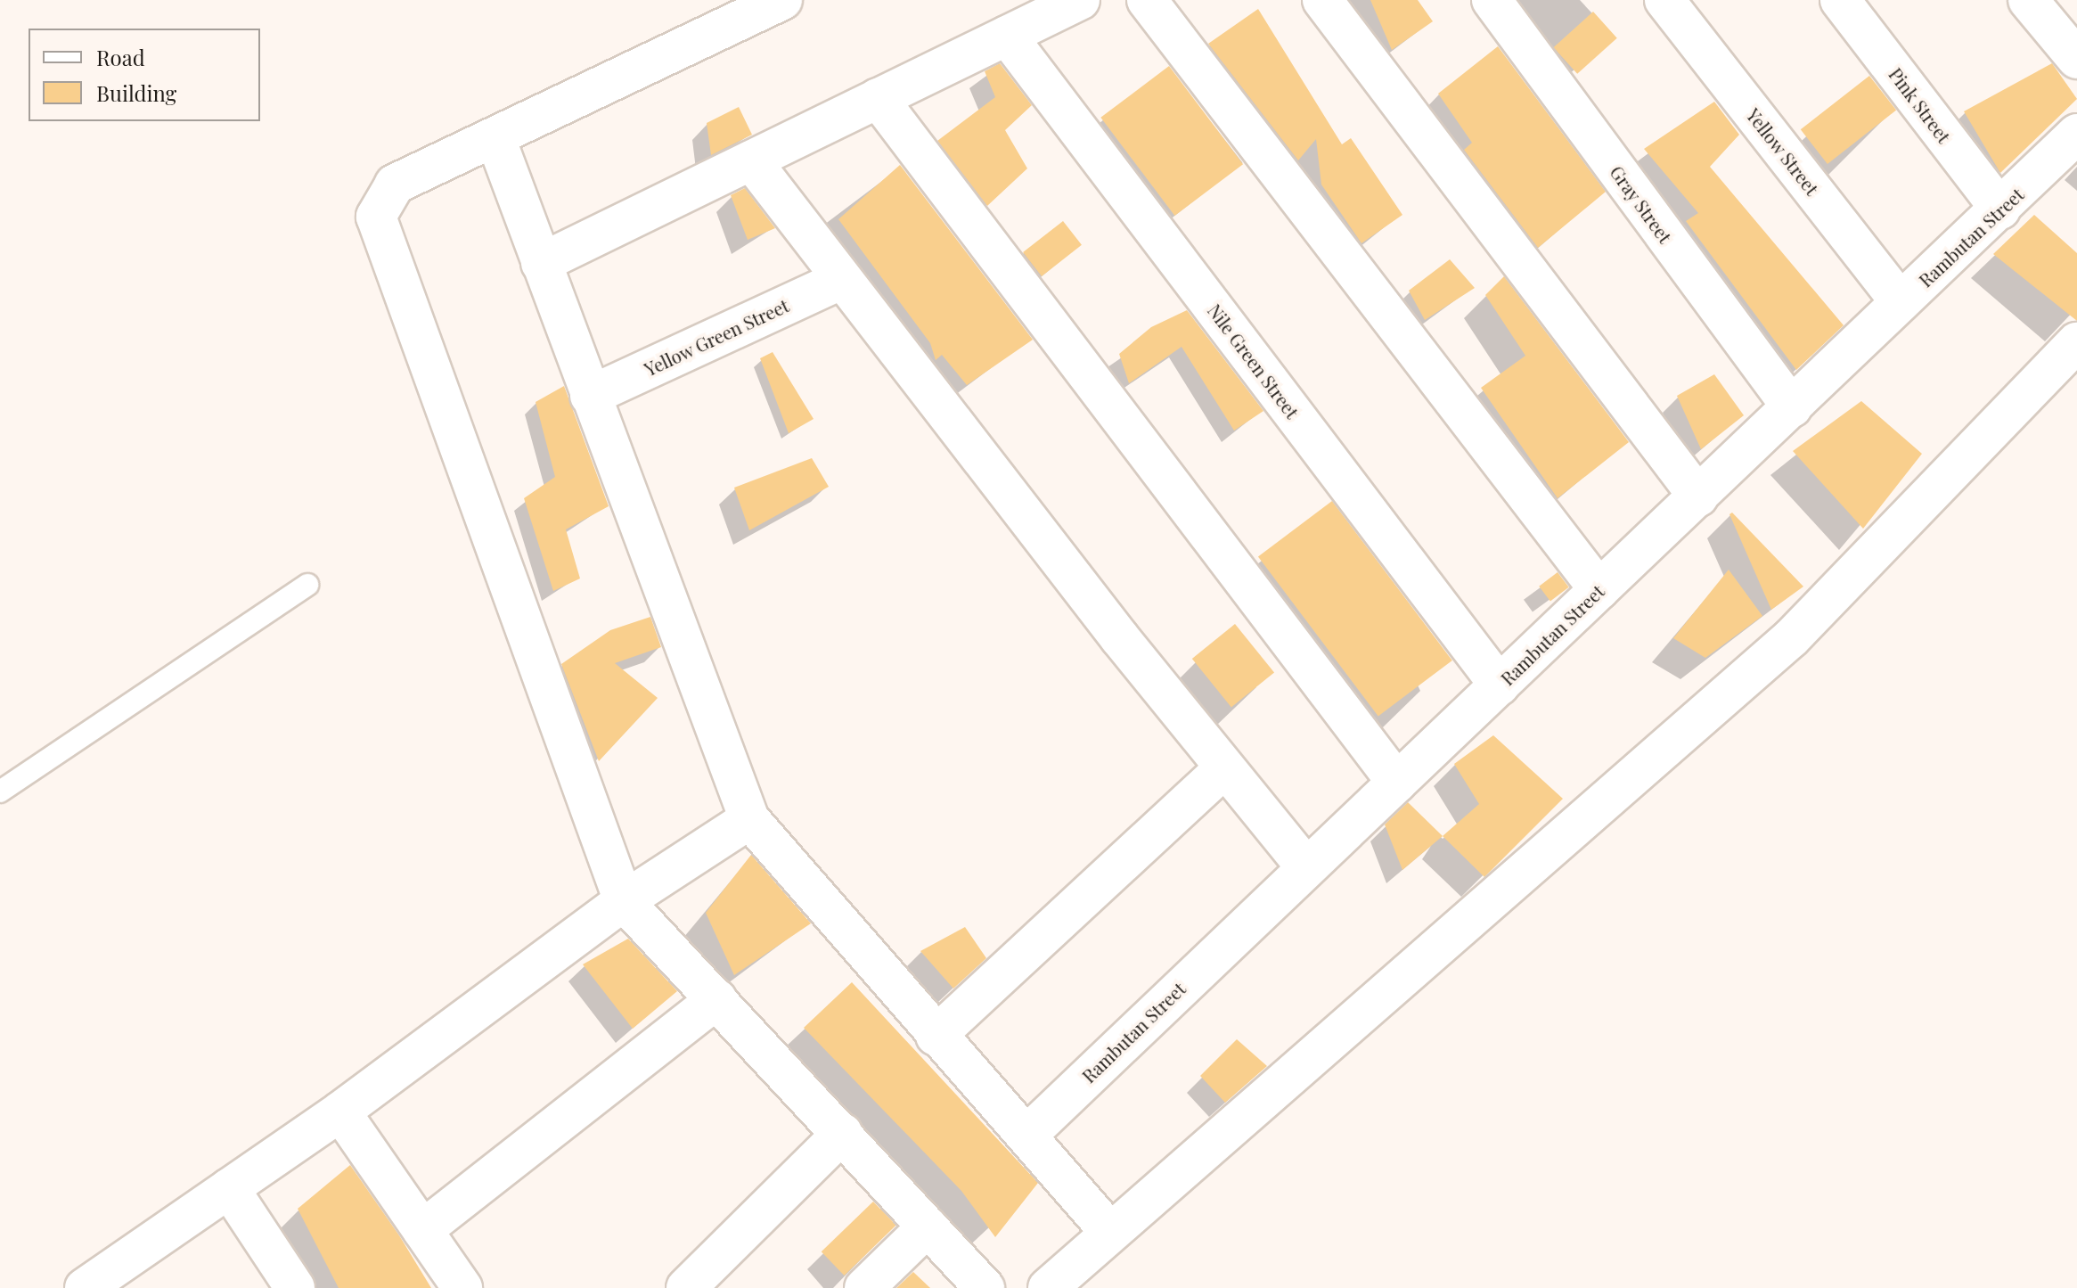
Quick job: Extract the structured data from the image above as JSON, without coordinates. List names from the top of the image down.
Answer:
{
  "streets": {
    "street": [
      "Pink Street",
      "Yellow Street",
      "Gray Street",
      "Rambutan Street",
      "Yellow Green Street",
      "Nile Green Street"
    ]
  },
  "crossings": [
    ["Pink Street", "Rambutan Street"],
    ["Yellow Street", "Rambutan Street"],
    ["Gray Street", "Rambutan Street"],
    ["Rambutan Street", "Nile Green Street"]
  ],
  "legend": ["Road", "Building"]
}
